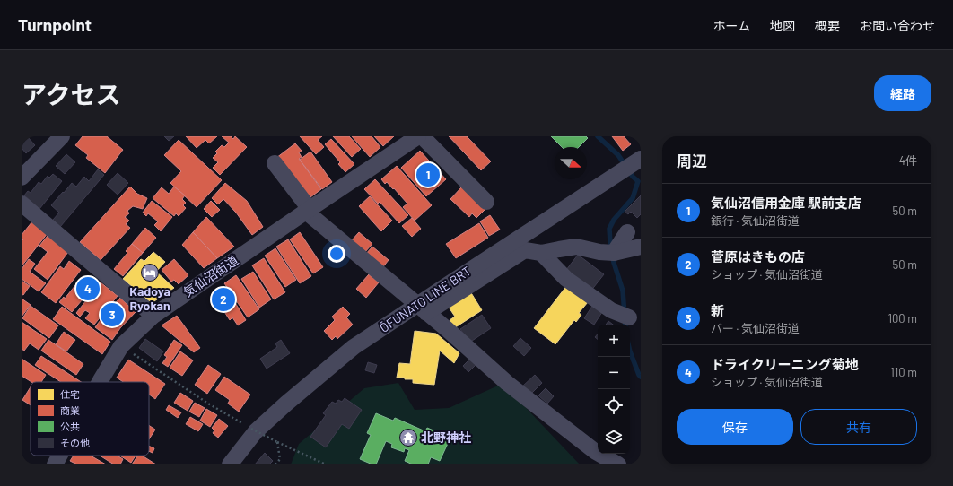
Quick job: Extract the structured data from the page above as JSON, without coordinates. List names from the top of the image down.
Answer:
{
  "streets": {
    "street": ["気仙沼街道", "ŌFUNATO LINE BRT"]
  },
  "places": {
    "hotel": ["Kadoya Ryokan"],
    "temple": ["北野神社"]
  },
  "legend": [
    "住宅",
    "商業",
    "公共",
    "その他"
  ],
  "north": "right",
  "page": {
    "header": "Turnpoint",
    "nav": [
      "ホーム",
      "地図",
      "概要",
      "お問い合わせ"
    ],
    "title": "アクセス",
    "buttons": [
      "経路",
      ["保存", "共有"]
    ],
    "heading": ["周辺", "4件"],
    "pins": [
      "1",
      "4",
      "2",
      "3"
    ],
    "list": [
      {
        "mark": "1",
        "name": "気仙沼信用金庫 駅前支店",
        "note": "銀行 · 気仙沼街道",
        "value": "50 m"
      },
      {
        "mark": "2",
        "name": "菅原はきもの店",
        "note": "ショップ · 気仙沼街道",
        "value": "50 m"
      },
      {
        "mark": "3",
        "name": "新",
        "note": "バー · 気仙沼街道",
        "value": "100 m"
      },
      {
        "mark": "4",
        "name": "ドライクリーニング菊地",
        "note": "ショップ · 気仙沼街道",
        "value": "110 m"
      }
    ],
    "map_buttons": ["+", "−"]
  }
}
